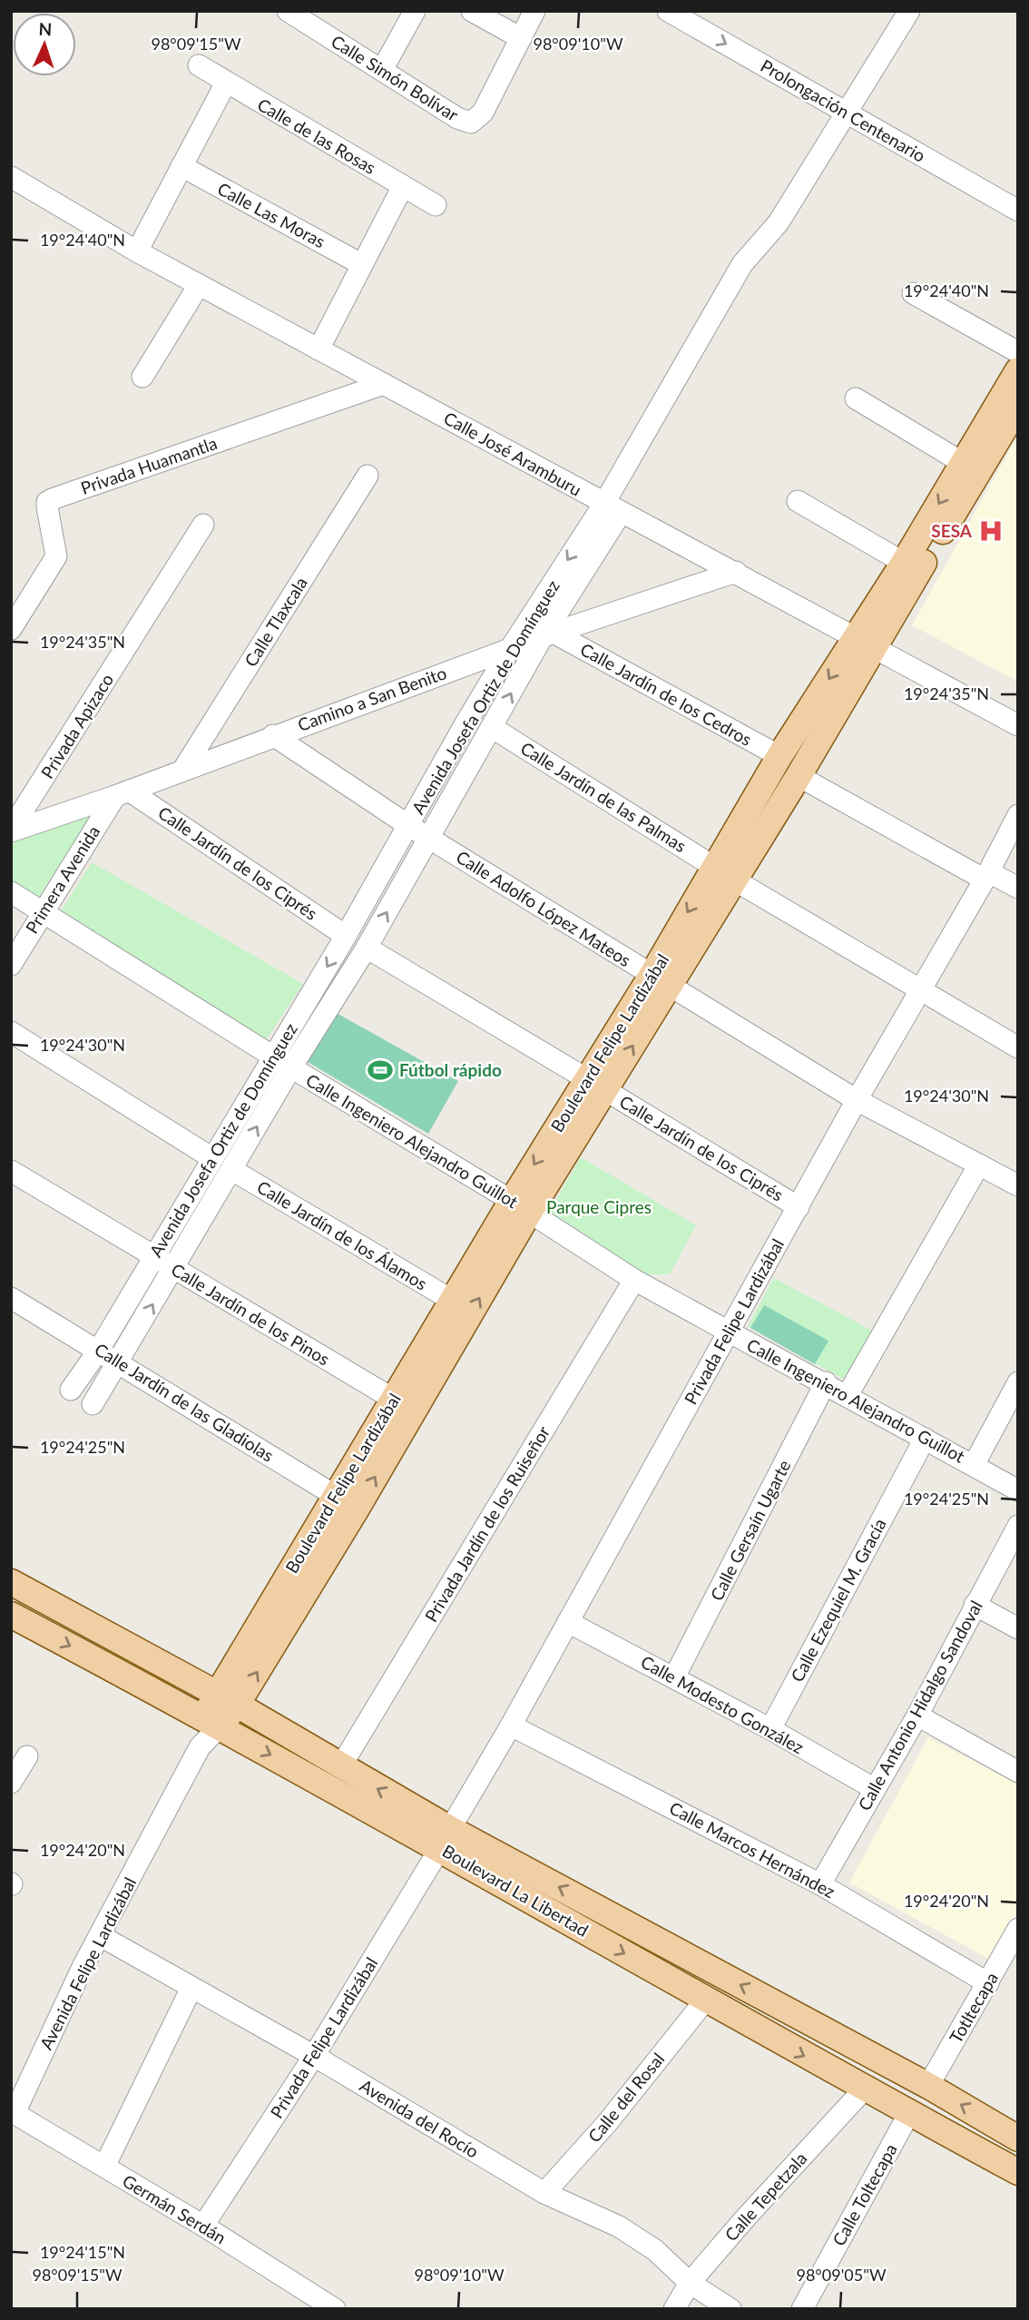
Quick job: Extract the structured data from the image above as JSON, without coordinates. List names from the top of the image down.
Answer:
{
  "streets": {
    "main road": ["Boulevard Felipe Lardizábal", "Boulevard La Libertad"],
    "street": [
      "Calle Simón Bolívar",
      "Prolongación Centenario",
      "Calle de las Rosas",
      "Calle Las Moras",
      "Calle José Aramburu",
      "Privada Huamantla",
      "Calle Tlaxcala",
      "Calle Jardín de los Cedros",
      "Avenida Josefa Ortiz de Domínguez",
      "Camino a San Benito",
      "Privada Apizaco",
      "Calle Jardín de las Palmas",
      "Calle Jardín de los Ciprés",
      "Primera Avenida",
      "Calle Adolfo López Mateos",
      "Calle Ingeniero Alejandro Guillot",
      "Calle Jardín de los Álamos",
      "Calle Jardín de los Pinos",
      "Privada Felipe Lardizábal",
      "Calle Jardín de las Gladiolas",
      "Privada Jardín de los Ruiseñor",
      "Calle Gersaín Ugarte",
      "Calle Ezequiel M. Gracía",
      "Calle Modesto González",
      "Calle Antonio Hidalgo Sandoval",
      "Calle Marcos Hernández",
      "Avenida Felipe Lardizábal",
      "Totltecapa",
      "Calle del Rosal",
      "Avenida del Rocío",
      "Calle Toltecapa",
      "Calle Tepetzala",
      "Germán Serdán"
    ]
  },
  "crossings": [
    ["Prolongación Centenario", "Avenida Josefa Ortiz de Domínguez"],
    ["Calle José Aramburu", "Privada Huamantla"],
    ["Calle José Aramburu", "Avenida Josefa Ortiz de Domínguez"],
    ["Calle José Aramburu", "Camino a San Benito"],
    ["Calle José Aramburu", "Boulevard Felipe Lardizábal"],
    ["Calle Tlaxcala", "Camino a San Benito"],
    ["Calle Jardín de los Cedros", "Avenida Josefa Ortiz de Domínguez"],
    ["Calle Jardín de los Cedros", "Camino a San Benito"],
    ["Calle Jardín de los Cedros", "Boulevard Felipe Lardizábal"],
    ["Avenida Josefa Ortiz de Domínguez", "Camino a San Benito"],
    ["Avenida Josefa Ortiz de Domínguez", "Calle Jardín de las Palmas"],
    ["Avenida Josefa Ortiz de Domínguez", "Calle Jardín de los Ciprés"],
    ["Avenida Josefa Ortiz de Domínguez", "Calle Adolfo López Mateos"],
    ["Avenida Josefa Ortiz de Domínguez", "Calle Ingeniero Alejandro Guillot"],
    ["Avenida Josefa Ortiz de Domínguez", "Calle Jardín de los Álamos"],
    ["Avenida Josefa Ortiz de Domínguez", "Calle Jardín de los Pinos"],
    ["Avenida Josefa Ortiz de Domínguez", "Calle Jardín de las Gladiolas"],
    ["Camino a San Benito", "Privada Apizaco"],
    ["Camino a San Benito", "Calle Jardín de los Ciprés"],
    ["Camino a San Benito", "Primera Avenida"],
    ["Camino a San Benito", "Calle Adolfo López Mateos"],
    ["Calle Jardín de las Palmas", "Boulevard Felipe Lardizábal"],
    ["Calle Jardín de las Palmas", "Privada Felipe Lardizábal"],
    ["Calle Jardín de los Ciprés", "Primera Avenida"],
    ["Calle Jardín de los Ciprés", "Boulevard Felipe Lardizábal"],
    ["Calle Jardín de los Ciprés", "Privada Felipe Lardizábal"],
    ["Primera Avenida", "Calle Ingeniero Alejandro Guillot"],
    ["Calle Adolfo López Mateos", "Boulevard Felipe Lardizábal"],
    ["Calle Adolfo López Mateos", "Privada Felipe Lardizábal"],
    ["Boulevard Felipe Lardizábal", "Calle Ingeniero Alejandro Guillot"],
    ["Boulevard Felipe Lardizábal", "Calle Jardín de los Álamos"],
    ["Boulevard Felipe Lardizábal", "Calle Jardín de los Pinos"],
    ["Boulevard Felipe Lardizábal", "Calle Jardín de las Gladiolas"],
    ["Boulevard Felipe Lardizábal", "Boulevard La Libertad"],
    ["Boulevard Felipe Lardizábal", "Avenida Felipe Lardizábal"],
    ["Calle Ingeniero Alejandro Guillot", "Privada Felipe Lardizábal"],
    ["Calle Ingeniero Alejandro Guillot", "Privada Jardín de los Ruiseñor"],
    ["Calle Ingeniero Alejandro Guillot", "Calle Gersaín Ugarte"],
    ["Calle Ingeniero Alejandro Guillot", "Calle Ezequiel M. Gracía"],
    ["Privada Felipe Lardizábal", "Calle Modesto González"],
    ["Privada Felipe Lardizábal", "Calle Marcos Hernández"],
    ["Privada Felipe Lardizábal", "Boulevard La Libertad"],
    ["Privada Felipe Lardizábal", "Avenida del Rocío"],
    ["Privada Felipe Lardizábal", "Germán Serdán"],
    ["Privada Jardín de los Ruiseñor", "Boulevard La Libertad"],
    ["Calle Gersaín Ugarte", "Calle Modesto González"],
    ["Calle Ezequiel M. Gracía", "Calle Modesto González"],
    ["Calle Modesto González", "Calle Antonio Hidalgo Sandoval"],
    ["Calle Antonio Hidalgo Sandoval", "Calle Marcos Hernández"],
    ["Calle Marcos Hernández", "Totltecapa"],
    ["Boulevard La Libertad", "Avenida Felipe Lardizábal"],
    ["Boulevard La Libertad", "Totltecapa"],
    ["Boulevard La Libertad", "Calle del Rosal"],
    ["Boulevard La Libertad", "Calle Toltecapa"],
    ["Boulevard La Libertad", "Calle Tepetzala"],
    ["Avenida Felipe Lardizábal", "Avenida del Rocío"],
    ["Avenida Felipe Lardizábal", "Germán Serdán"],
    ["Calle del Rosal", "Avenida del Rocío"],
    ["Avenida del Rocío", "Calle Tepetzala"]
  ],
  "one_way": ["Prolongación Centenario"],
  "parks": ["Parque Cipres"],
  "places": {
    "hospital": ["SESA"],
    "sports": ["Fútbol rápido"]
  },
  "north": "top",
  "coordinates": [
    "98°09'15\"W",
    "98°09'10\"W",
    "19°24'40\"N",
    "19°24'35\"N",
    "19°24'30\"N",
    "19°24'25\"N",
    "19°24'20\"N",
    "19°24'15\"N",
    "98°09'05\"W"
  ]
}
